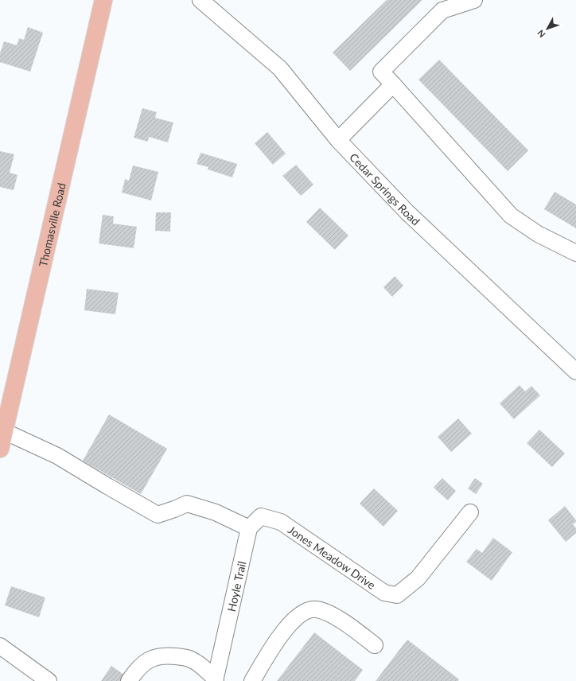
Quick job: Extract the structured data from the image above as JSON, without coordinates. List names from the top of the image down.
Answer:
{
  "streets": {
    "main road": ["Thomasville Road"],
    "street": ["Cedar Springs Road", "Jones Meadow Drive", "Hoyle Trail"]
  },
  "crossings": [
    ["Jones Meadow Drive", "Hoyle Trail"]
  ],
  "north": "bottom left"
}
